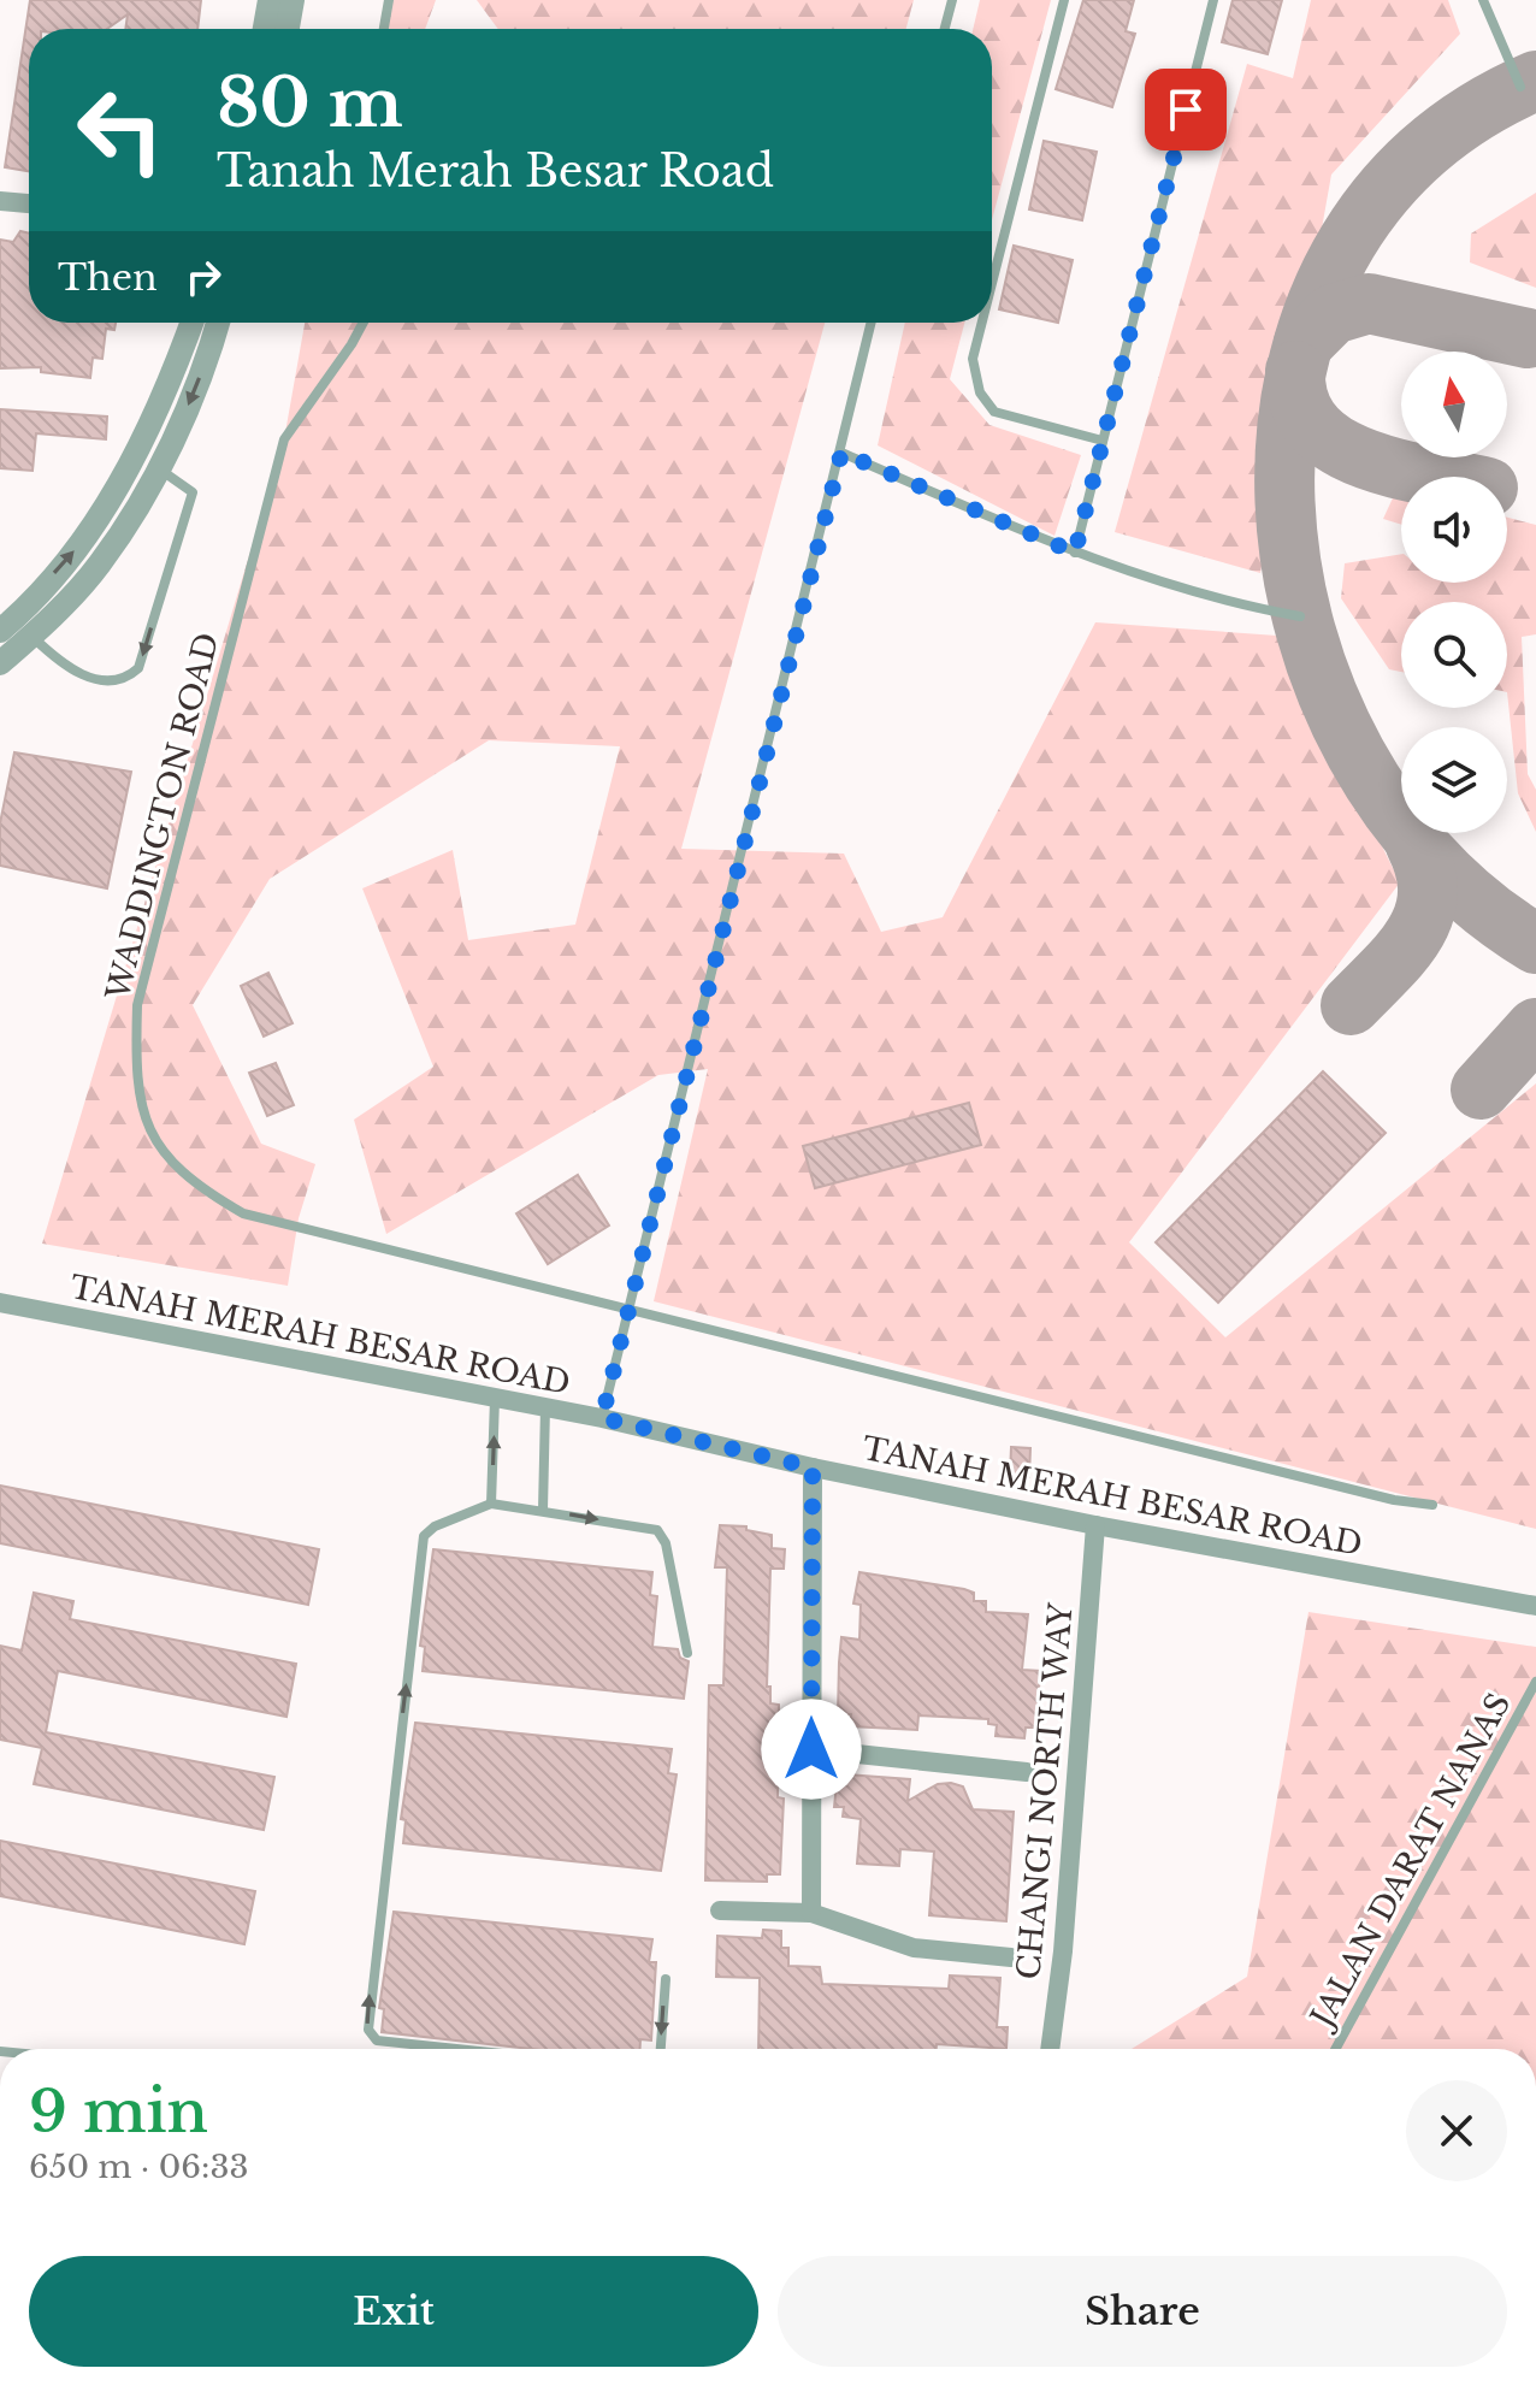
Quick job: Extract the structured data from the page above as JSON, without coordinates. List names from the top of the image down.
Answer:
{
  "streets": {
    "street": ["TANAH MERAH BESAR ROAD", "CHANGI NORTH WAY"],
    "lane": ["WADDINGTON ROAD", "JALAN DARAT NANAS"]
  },
  "crossings": [
    ["TANAH MERAH BESAR ROAD", "CHANGI NORTH WAY"]
  ],
  "north": "top",
  "page": {
    "turn": ["80 m", "Tanah Merah Besar Road"],
    "then": "Then",
    "heading": ["9 min", "650 m · 06:33"],
    "buttons": ["Exit", "Share"]
  }
}
